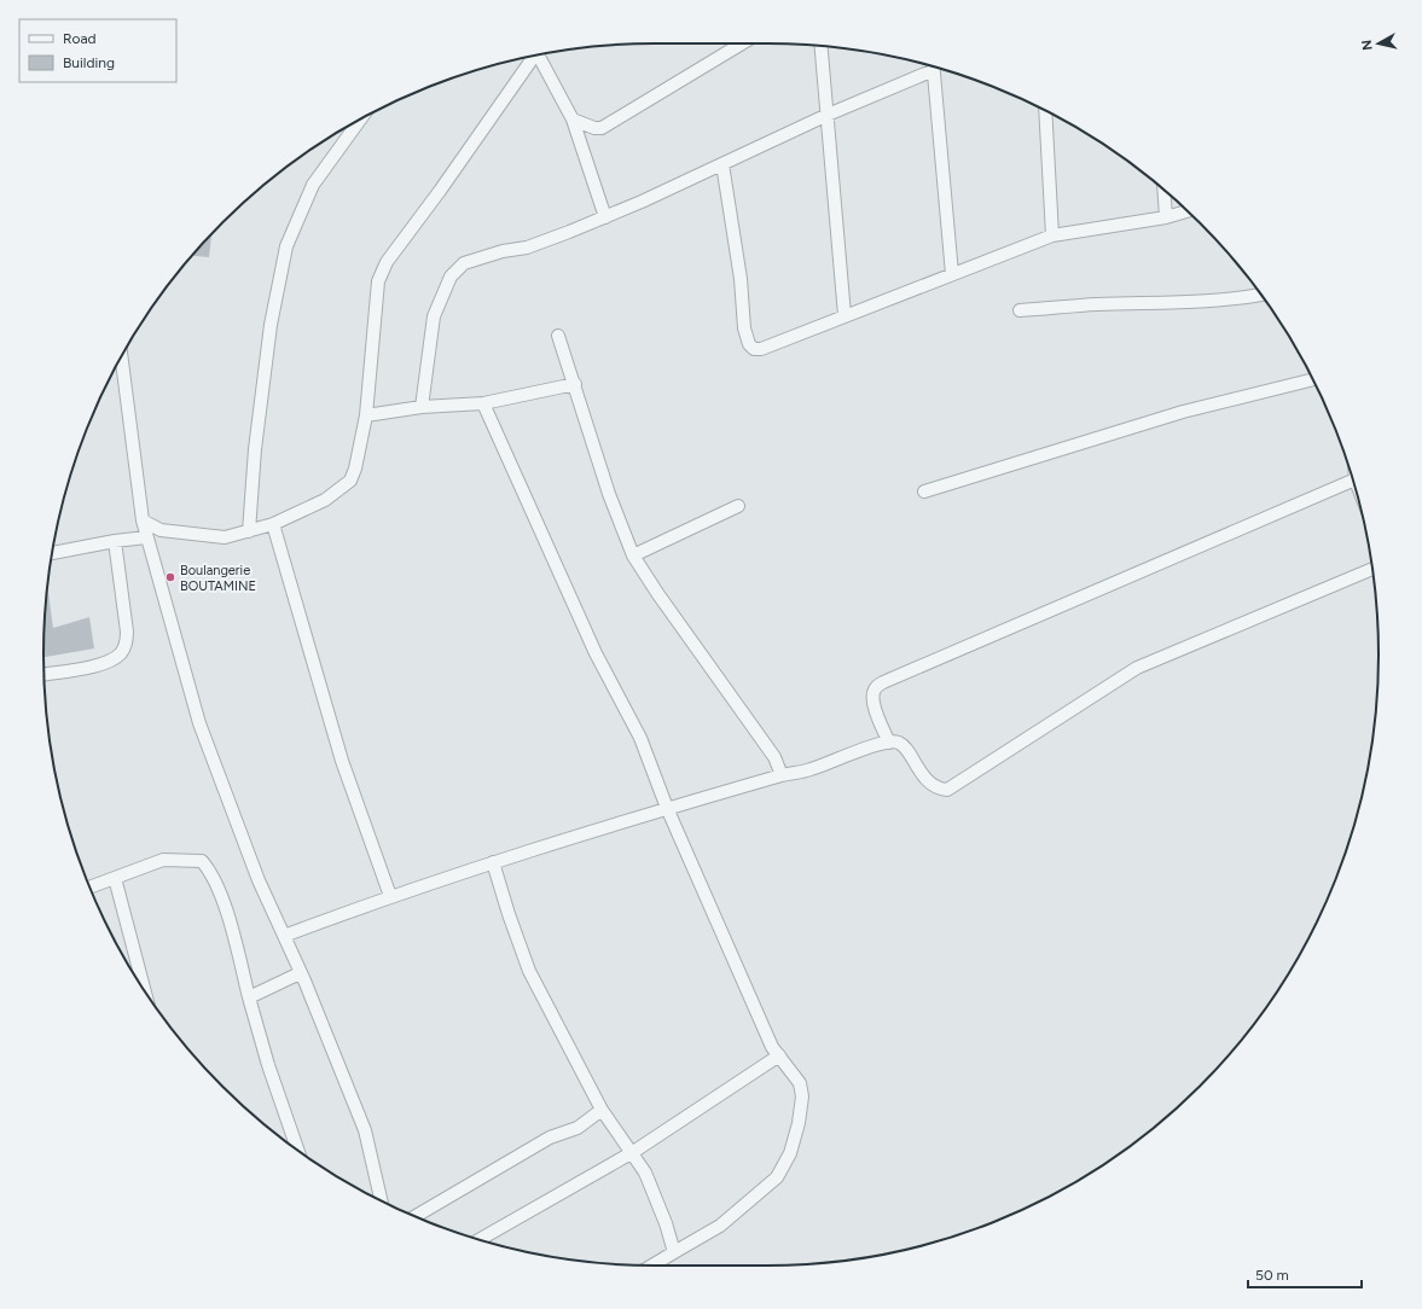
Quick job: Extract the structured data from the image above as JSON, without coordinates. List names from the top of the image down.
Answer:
{
  "places": ["Boulangerie BOUTAMINE"],
  "legend": ["Road", "Building"],
  "scale_bar": "50 m",
  "north": "left"
}
